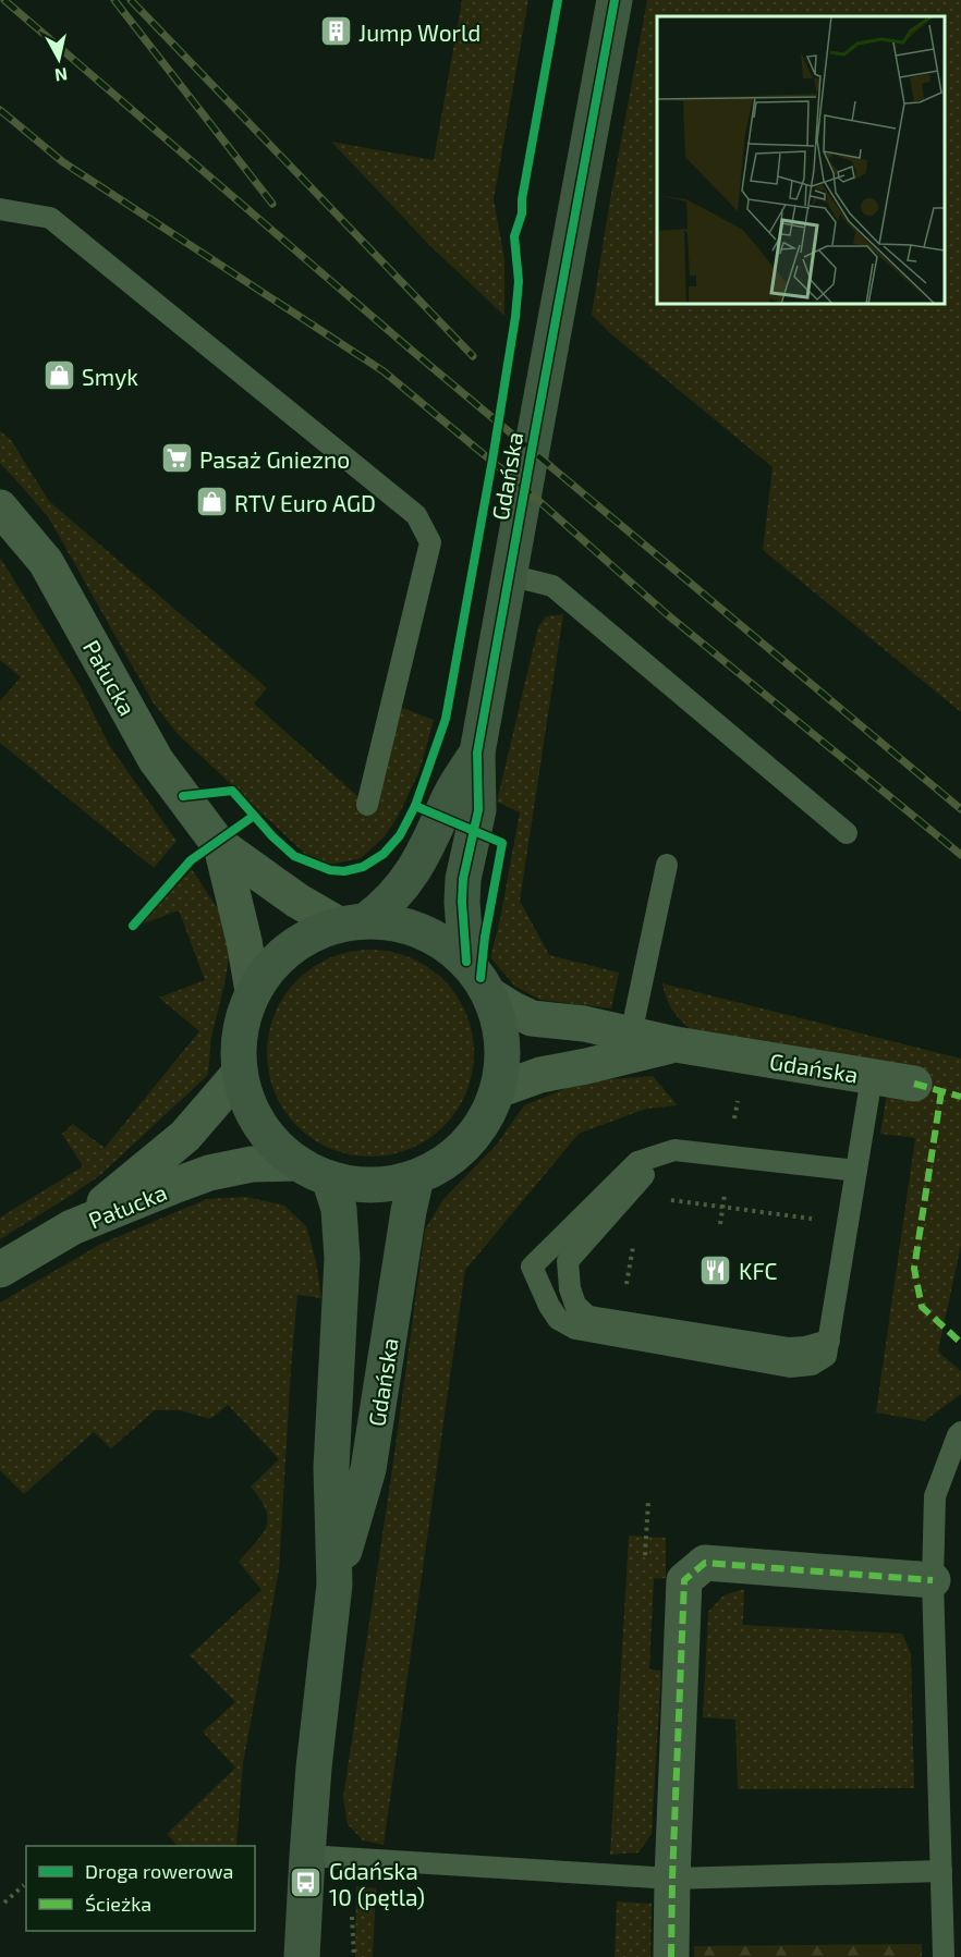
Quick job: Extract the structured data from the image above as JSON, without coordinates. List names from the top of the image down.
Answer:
{
  "streets": {
    "street": ["Gdańska", "Pałucka"]
  },
  "crossings": [
    ["Gdańska", "Pałucka"]
  ],
  "places": {
    "building": ["Jump World"],
    "shop": ["Smyk", "RTV Euro AGD"],
    "supermarket": ["Pasaż Gniezno"],
    "restaurant": ["KFC"],
    "bus stop": ["Gdańska 10 (pętla)"]
  },
  "legend": ["Droga rowerowa", "Ścieżka"],
  "north": "bottom"
}
